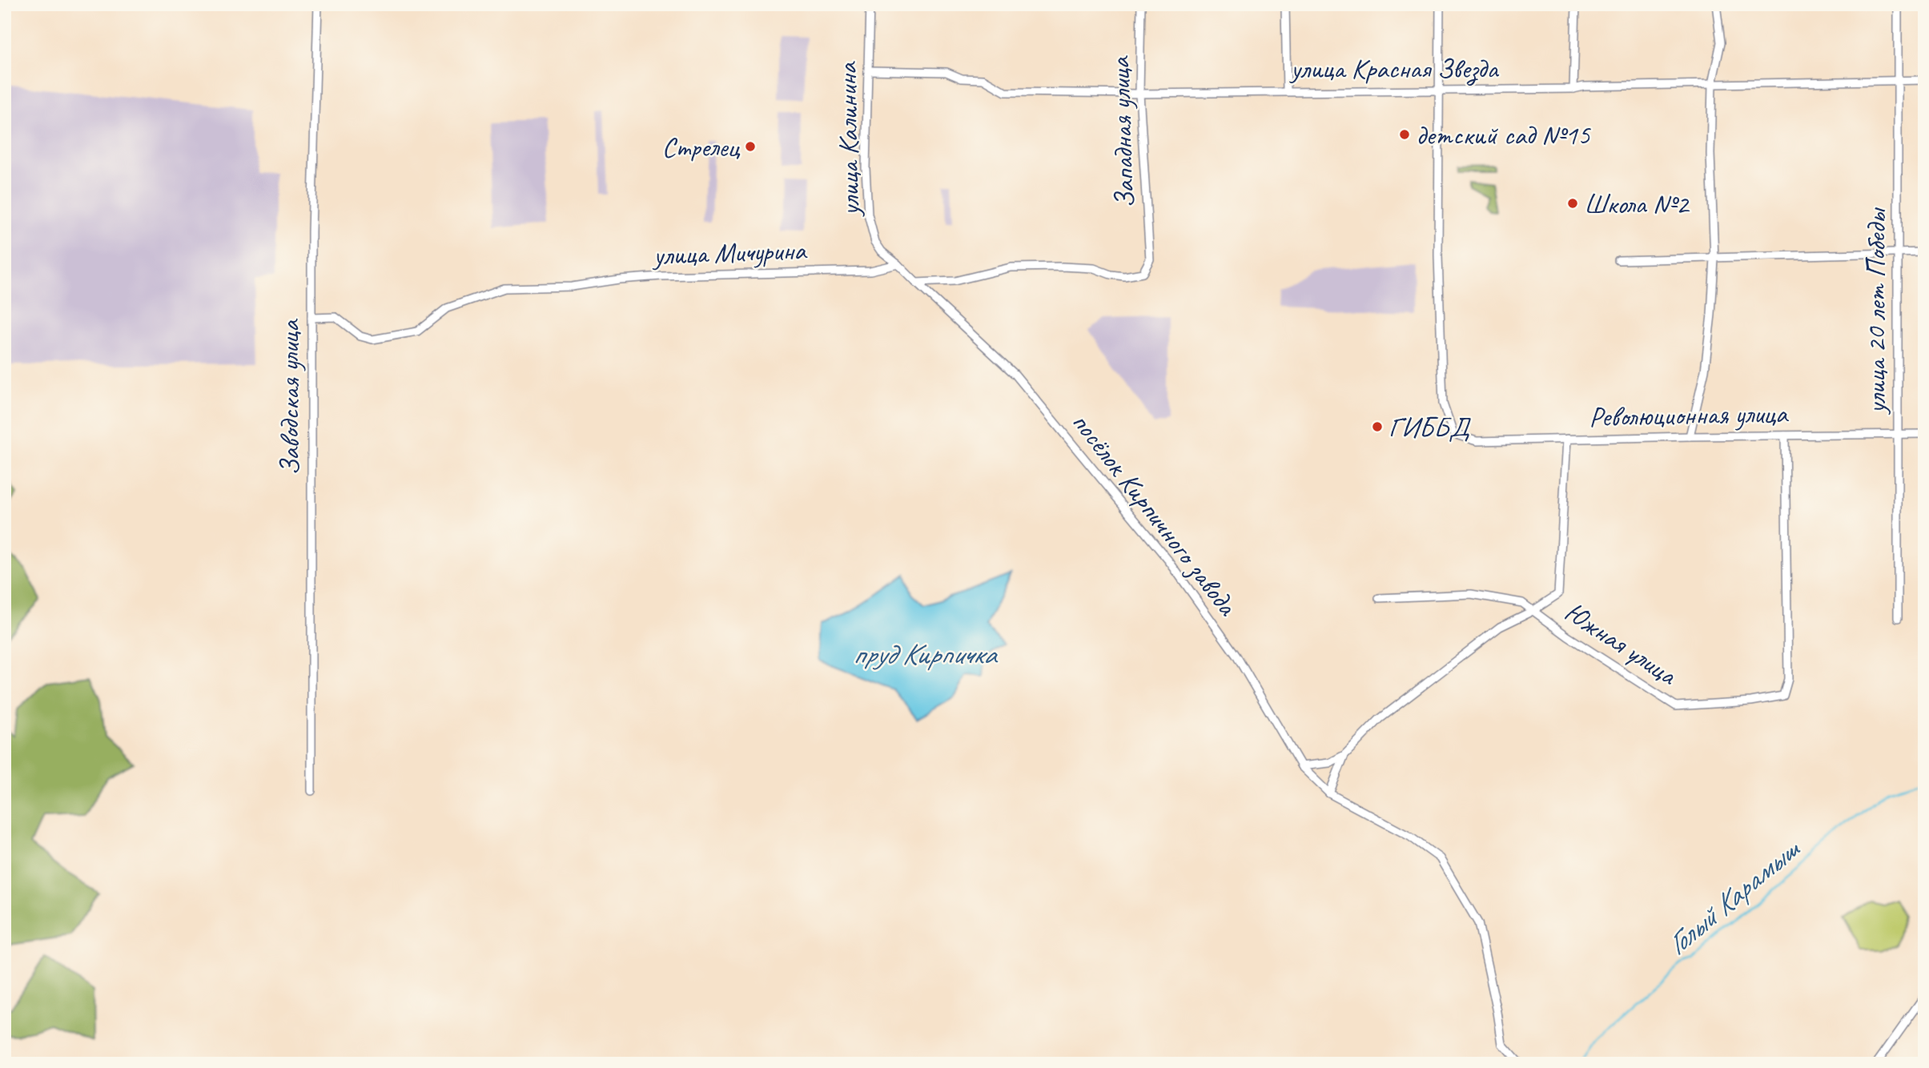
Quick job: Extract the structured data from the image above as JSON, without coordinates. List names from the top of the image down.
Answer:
{
  "streets": {
    "street": [
      "улица Красная Звезда",
      "Западная улица",
      "улица Калинина",
      "улица Мичурина",
      "улица 20 лет Победы",
      "Заводская улица",
      "Революционная улица",
      "посёлок Кирпичного завода",
      "Южная улица"
    ]
  },
  "crossings": [
    ["улица Красная Звезда", "Западная улица"],
    ["улица Красная Звезда", "улица Калинина"],
    ["улица Красная Звезда", "улица 20 лет Победы"],
    ["улица Красная Звезда", "Революционная улица"],
    ["Западная улица", "посёлок Кирпичного завода"],
    ["улица Калинина", "улица Мичурина"],
    ["улица Мичурина", "Заводская улица"],
    ["улица 20 лет Победы", "Революционная улица"],
    ["Революционная улица", "Южная улица"]
  ],
  "water": ["пруд Кирпичка", "Голый Карамыш"],
  "places": [
    "детский сад №15",
    "Стрелец",
    "Школа №2",
    "ГИББД"
  ]
}
